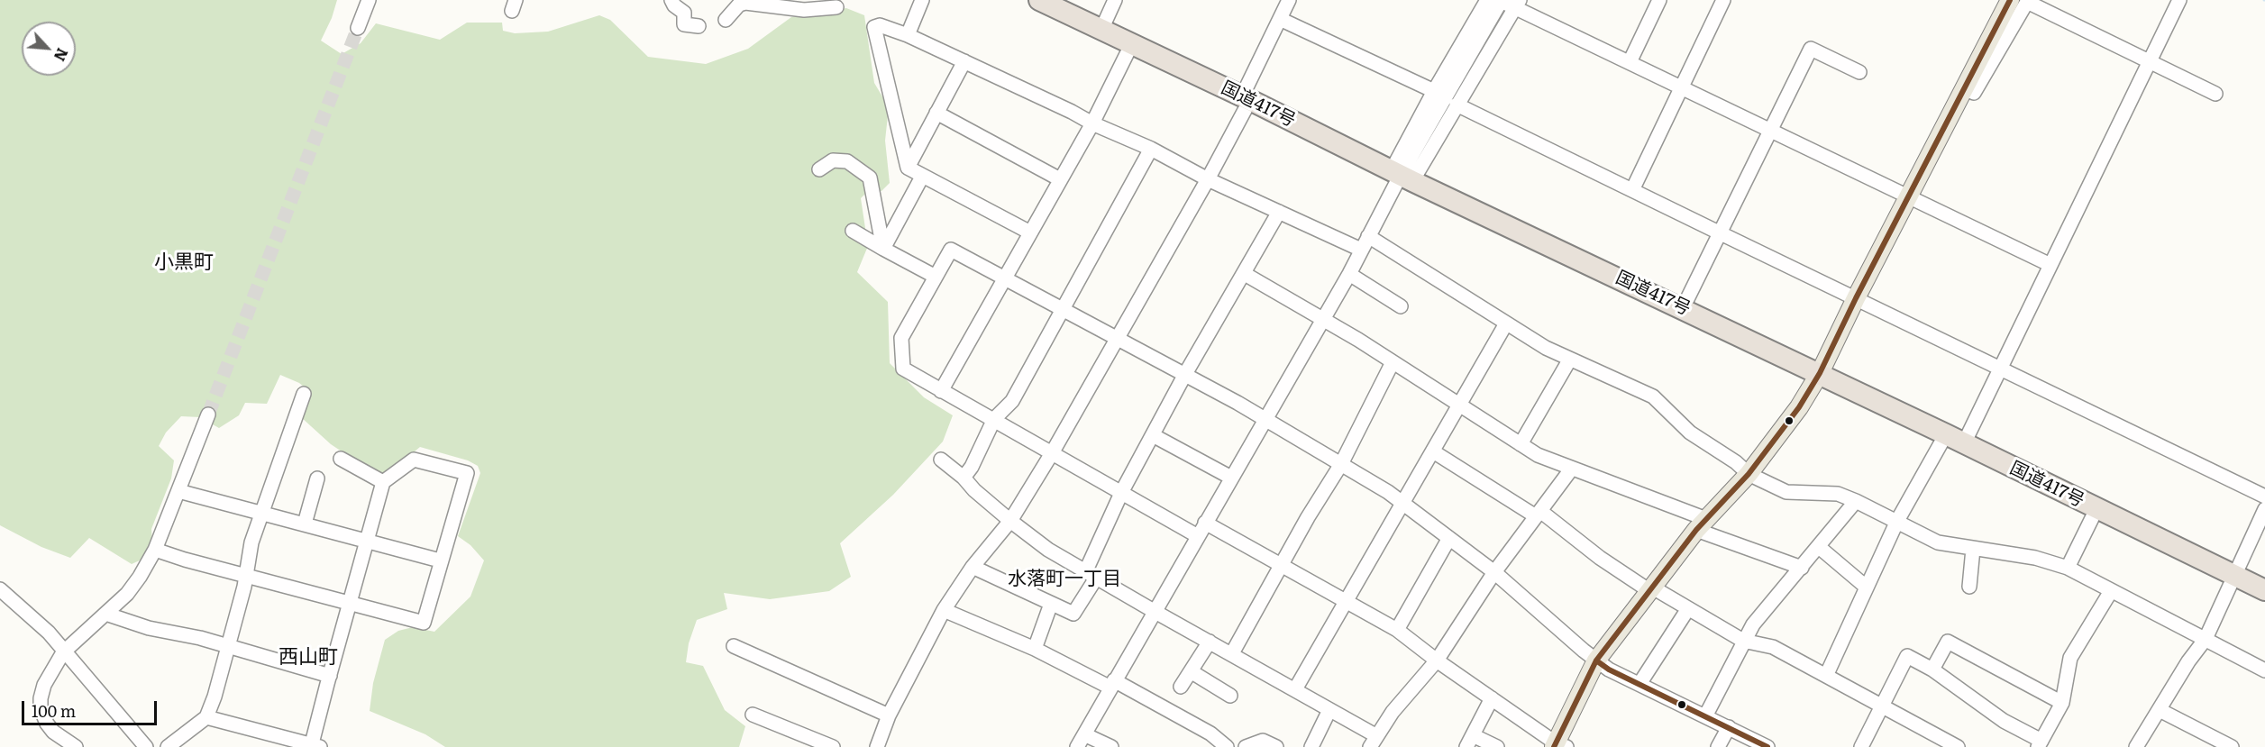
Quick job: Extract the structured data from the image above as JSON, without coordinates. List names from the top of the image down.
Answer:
{
  "streets": {
    "highway": ["国道417号"]
  },
  "districts": ["小黒町", "水落町一丁目", "西山町"],
  "scale_bar": "100 m",
  "north": "bottom right"
}
